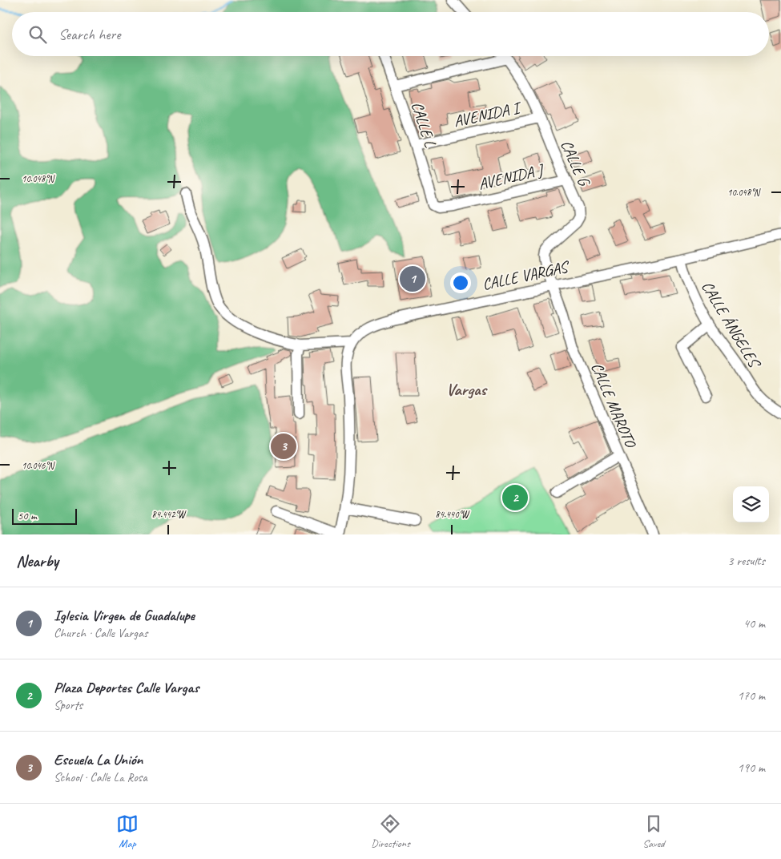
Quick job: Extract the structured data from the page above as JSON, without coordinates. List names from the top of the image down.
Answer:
{
  "streets": {
    "street": [
      "AVENIDA I",
      "CALLE L",
      "CALLE G",
      "AVENIDA J",
      "CALLE VARGAS",
      "CALLE ÁNGELES",
      "CALLE MAROTO"
    ]
  },
  "crossings": [
    ["AVENIDA I", "CALLE L"],
    ["AVENIDA I", "CALLE G"],
    ["CALLE L", "AVENIDA J"],
    ["CALLE G", "AVENIDA J"],
    ["CALLE G", "CALLE VARGAS"],
    ["CALLE G", "CALLE MAROTO"],
    ["CALLE VARGAS", "CALLE ÁNGELES"],
    ["CALLE VARGAS", "CALLE MAROTO"]
  ],
  "districts": ["Vargas"],
  "scale_bar": "50 m",
  "page": {
    "search": "Search here",
    "pins": ["1", "3", "2"],
    "scale": "50 m",
    "heading": ["Nearby", "3 results"],
    "list": [
      {
        "mark": "1",
        "name": "Iglesia Virgen de Guadalupe",
        "note": "Church · Calle Vargas",
        "value": "40 m"
      },
      {
        "mark": "2",
        "name": "Plaza Deportes Calle Vargas",
        "note": "Sports",
        "value": "170 m"
      },
      {
        "mark": "3",
        "name": "Escuela La Unión",
        "note": "School · Calle La Rosa",
        "value": "190 m"
      }
    ],
    "nav": ["Map", "Directions", "Saved"]
  },
  "coordinates": [
    "10.048°N",
    "10.046°N",
    "84.442°W",
    "84.440°W"
  ]
}
